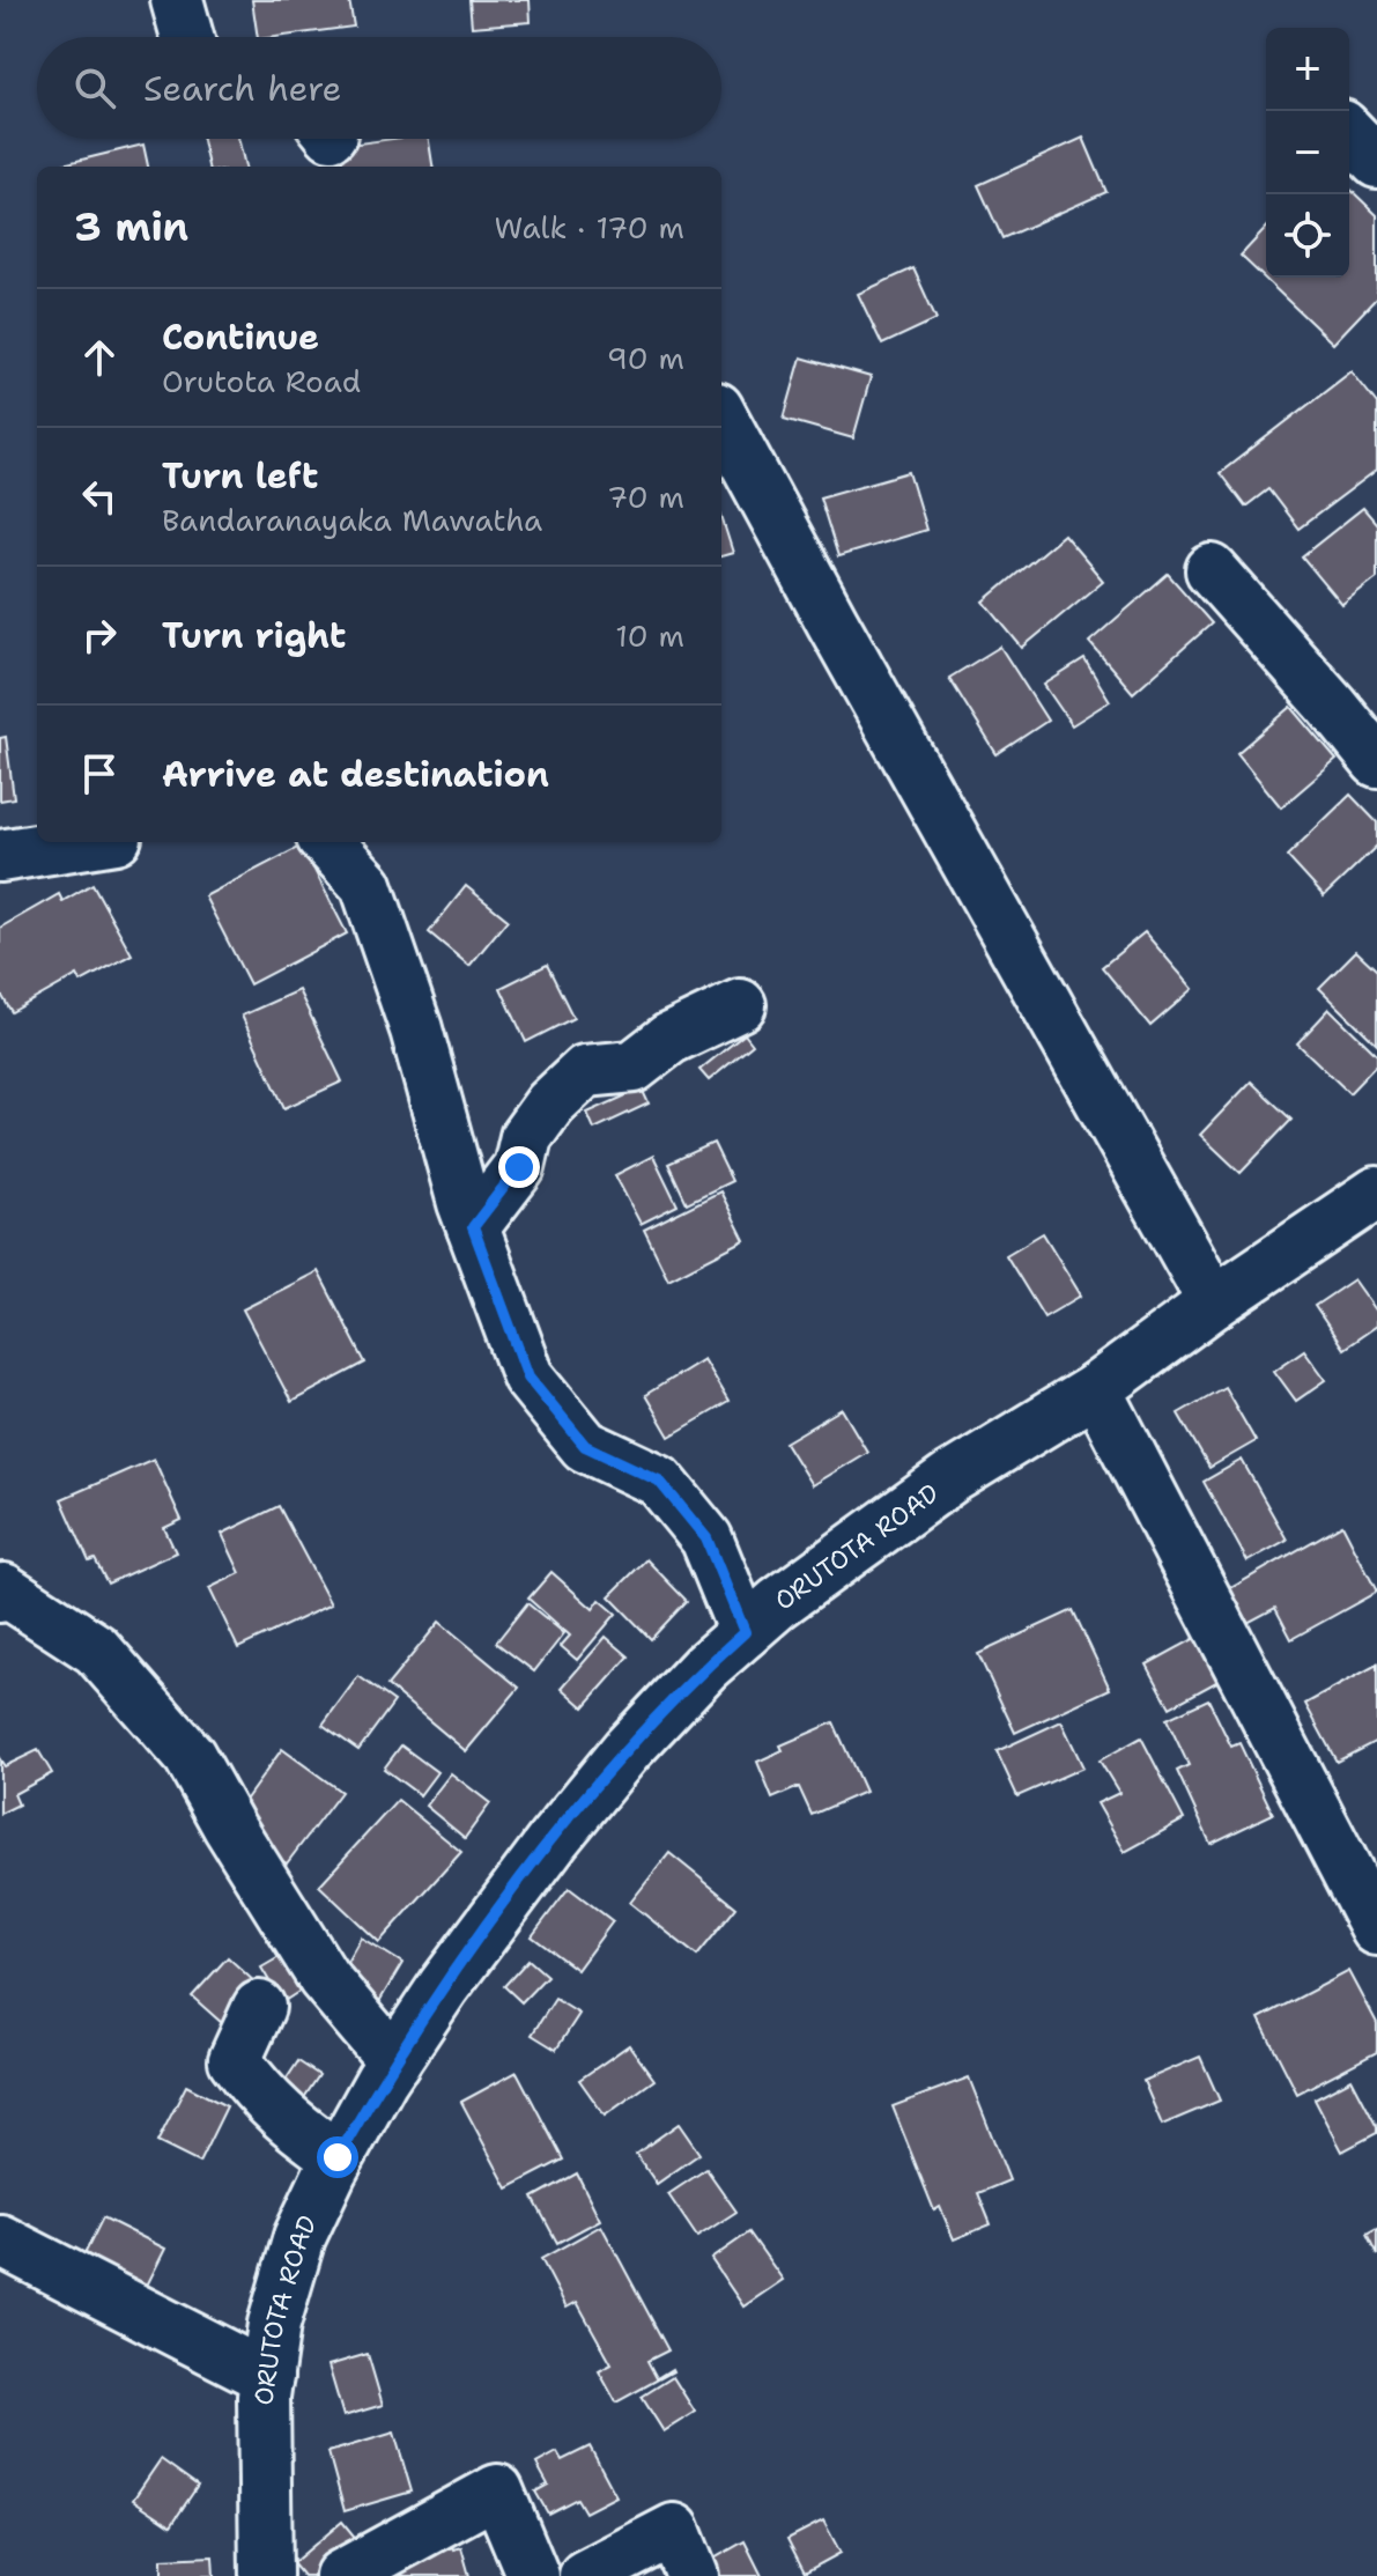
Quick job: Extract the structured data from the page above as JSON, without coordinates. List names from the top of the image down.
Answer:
{
  "streets": {
    "street": ["ORUTOTA ROAD"]
  },
  "page": {
    "map_buttons": ["+", "−"],
    "search": "Search here",
    "heading": ["3 min", "Walk · 170 m"],
    "list": [
      ["Continue", "Orutota Road", "90 m"],
      ["Turn left", "Bandaranayaka Mawatha", "70 m"],
      ["Turn right", "10 m"],
      "Arrive at destination"
    ]
  }
}
